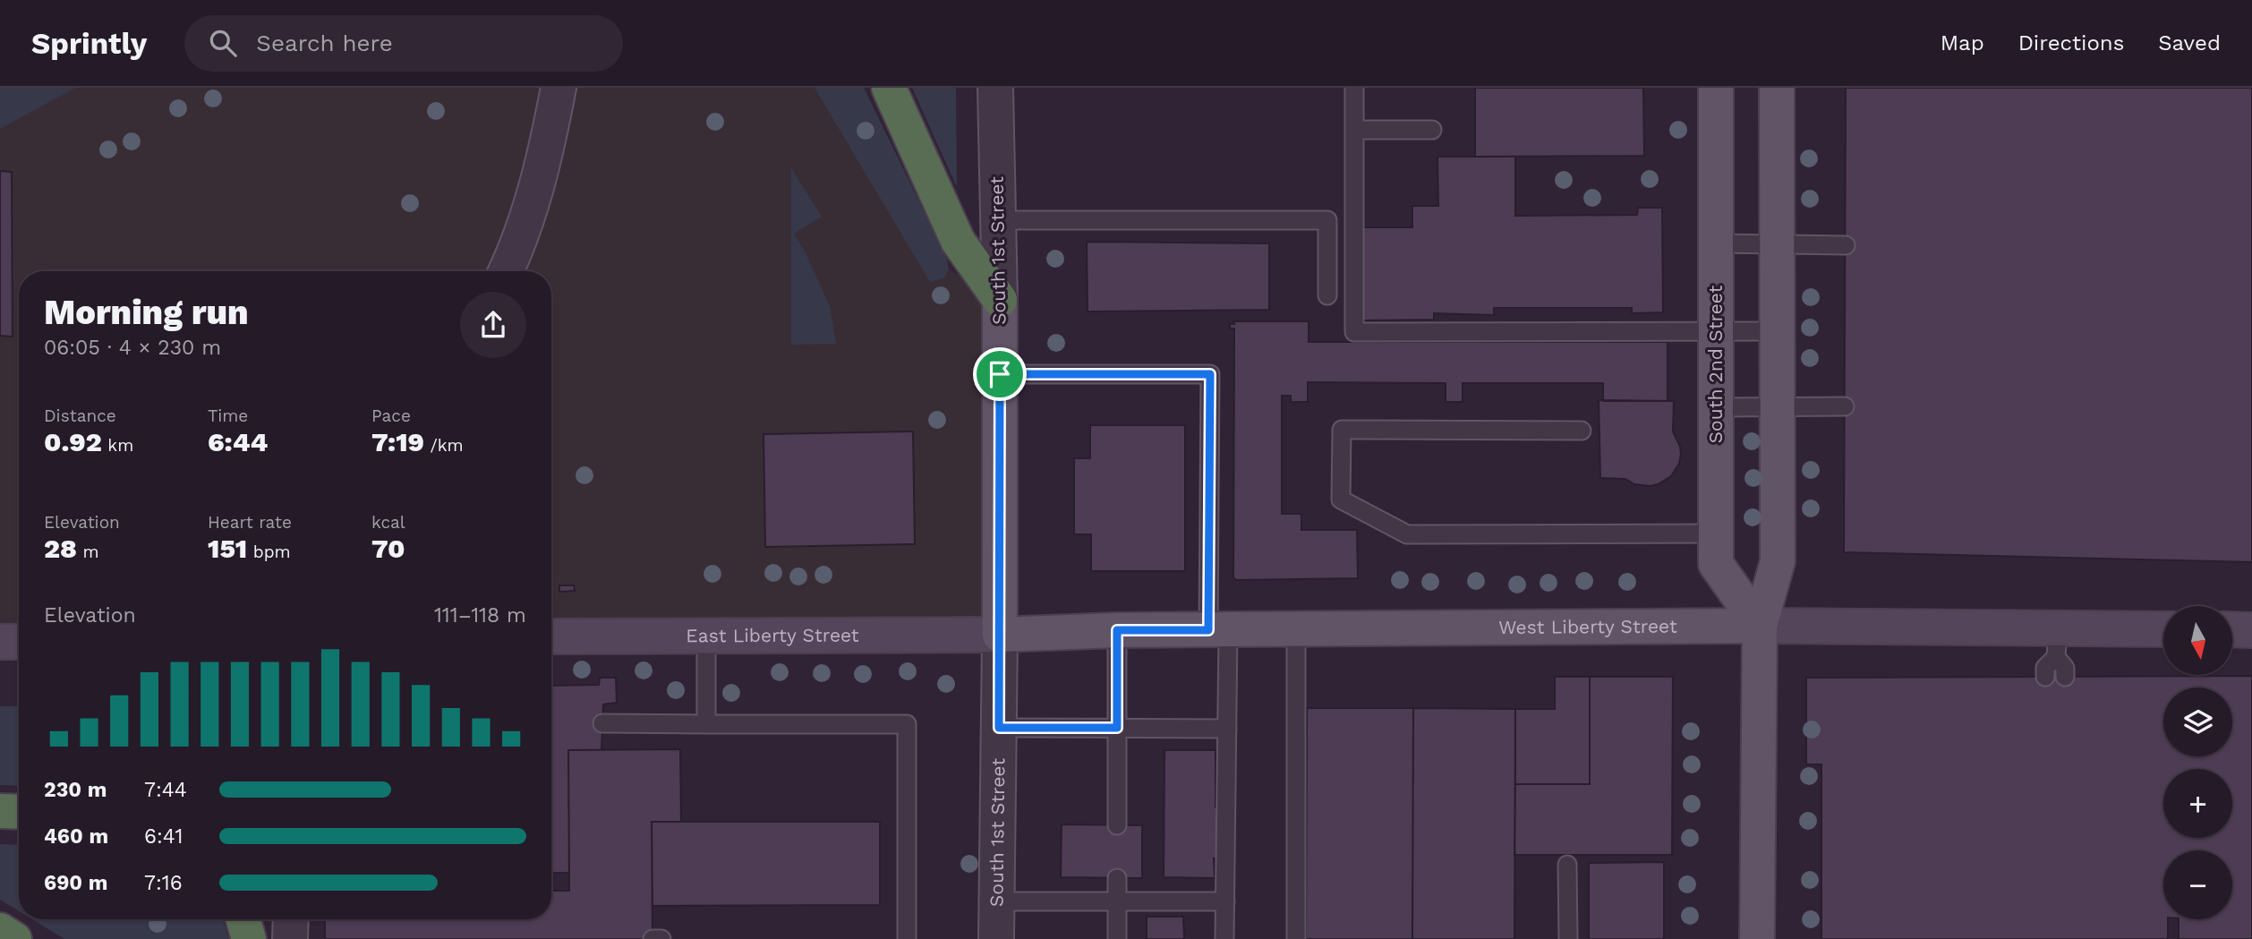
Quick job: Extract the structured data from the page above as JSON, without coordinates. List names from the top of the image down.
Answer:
{
  "streets": {
    "main road": [
      "South 1st Street",
      "South 2nd Street",
      "West Liberty Street",
      "East Liberty Street"
    ]
  },
  "crossings": [
    ["South 1st Street", "West Liberty Street"],
    ["South 1st Street", "East Liberty Street"],
    ["South 2nd Street", "West Liberty Street"],
    ["West Liberty Street", "East Liberty Street"]
  ],
  "north": "bottom",
  "page": {
    "header": "Sprintly",
    "search": "Search here",
    "nav": ["Map", "Directions", "Saved"],
    "heading": ["Morning run", "06:05 · 4 × 230 m"],
    "stats": [
      ["Distance", "0.92 km"],
      ["Time", "6:44"],
      ["Pace", "7:19 /km"],
      ["Elevation", "28 m"],
      ["Heart rate", "151 bpm"],
      ["kcal", "70"]
    ],
    "chart": ["Elevation", "111–118 m"],
    "map_buttons": ["+", "−"],
    "list": [
      {
        "name": "230 m",
        "note": "7:44"
      },
      {
        "name": "460 m",
        "note": "6:41"
      },
      {
        "name": "690 m",
        "note": "7:16"
      }
    ]
  }
}
